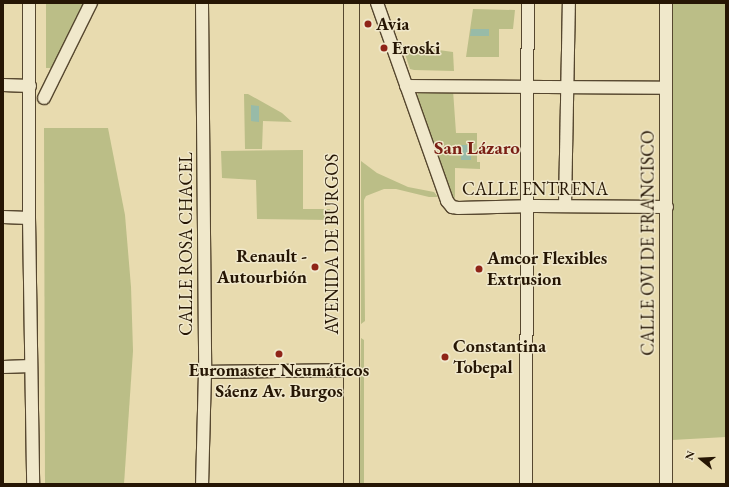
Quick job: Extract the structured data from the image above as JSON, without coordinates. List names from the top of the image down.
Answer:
{
  "streets": {
    "main road": ["AVENIDA DE BURGOS"],
    "street": ["CALLE ENTRENA", "CALLE OVI DE FRANCISCO", "CALLE ROSA CHACEL"]
  },
  "crossings": [
    ["CALLE ENTRENA", "CALLE OVI DE FRANCISCO"]
  ],
  "districts": ["San Lázaro"],
  "places": [
    "Avia",
    "Eroski",
    "Renault - Autourbión",
    "Amcor Flexibles Extrusion",
    "Euromaster Neumáticos Sáenz Av. Burgos",
    "Constantina Tobepal"
  ],
  "north": "left"
}
